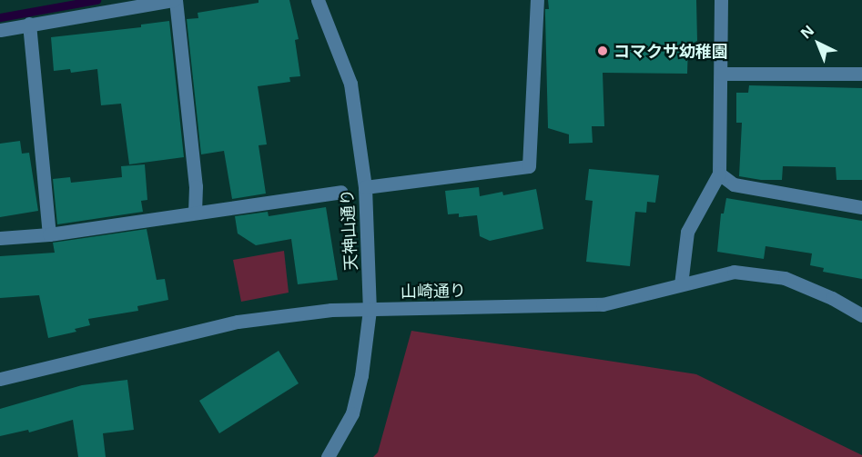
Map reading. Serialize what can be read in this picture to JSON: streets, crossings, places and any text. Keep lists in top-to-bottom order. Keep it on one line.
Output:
{"streets":{"street":["天神山通り","山崎通り"]},"crossings":[["天神山通り","山崎通り"]],"places":["コマクサ幼稚園"],"north":"top left"}
